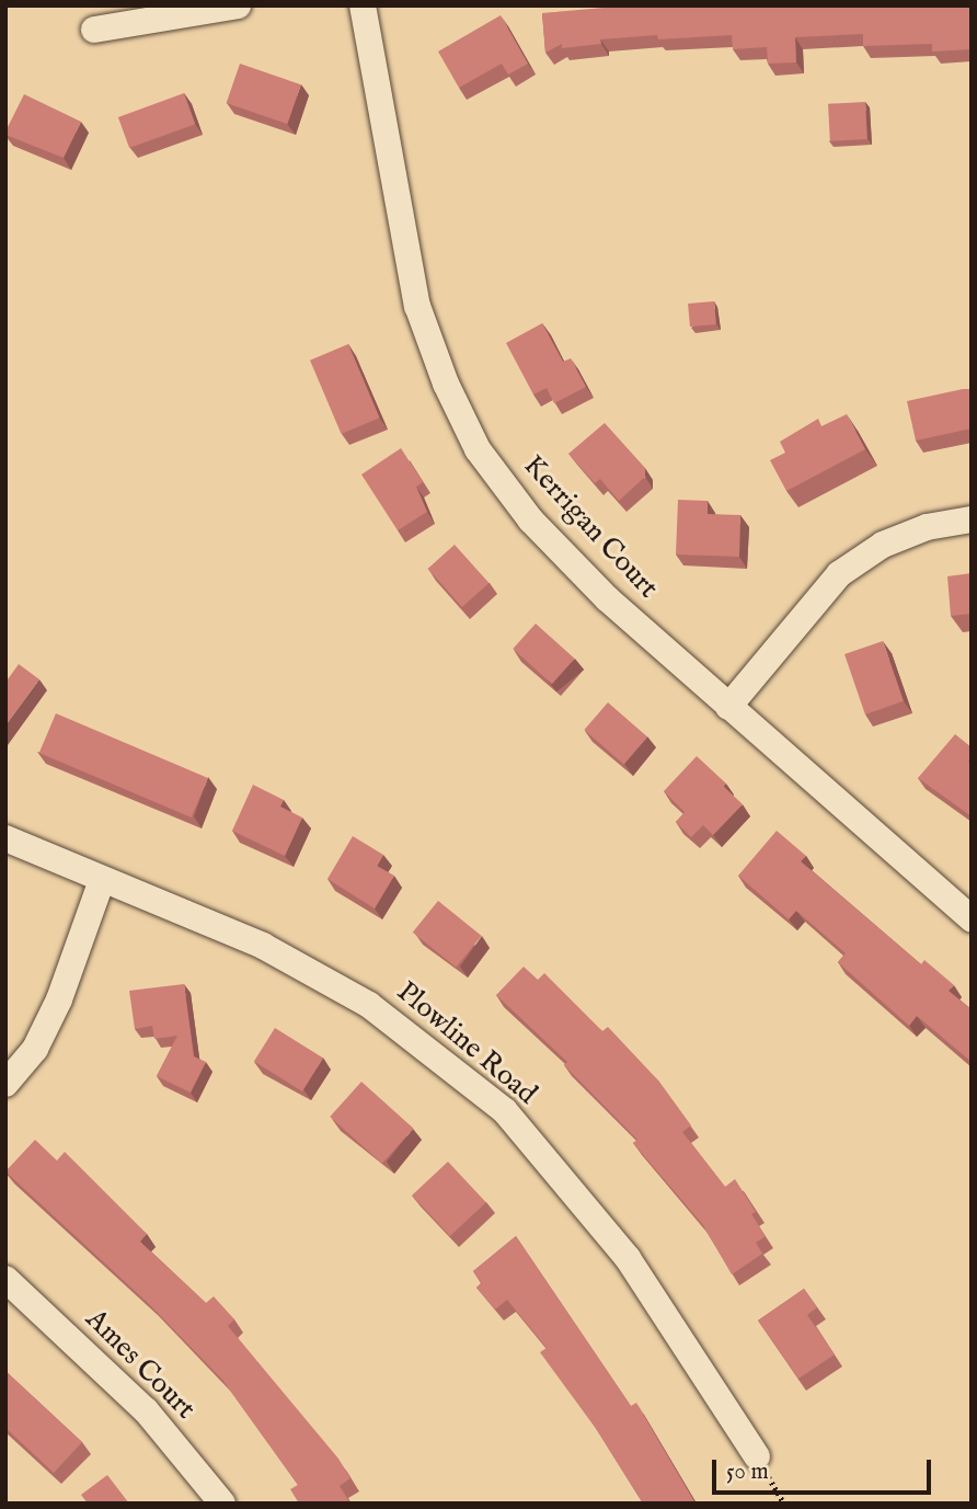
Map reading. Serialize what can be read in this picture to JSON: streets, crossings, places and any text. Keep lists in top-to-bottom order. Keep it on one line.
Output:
{"streets":{"street":["Kerrigan Court","Plowline Road","Ames Court"]},"scale_bar":"50 m"}
